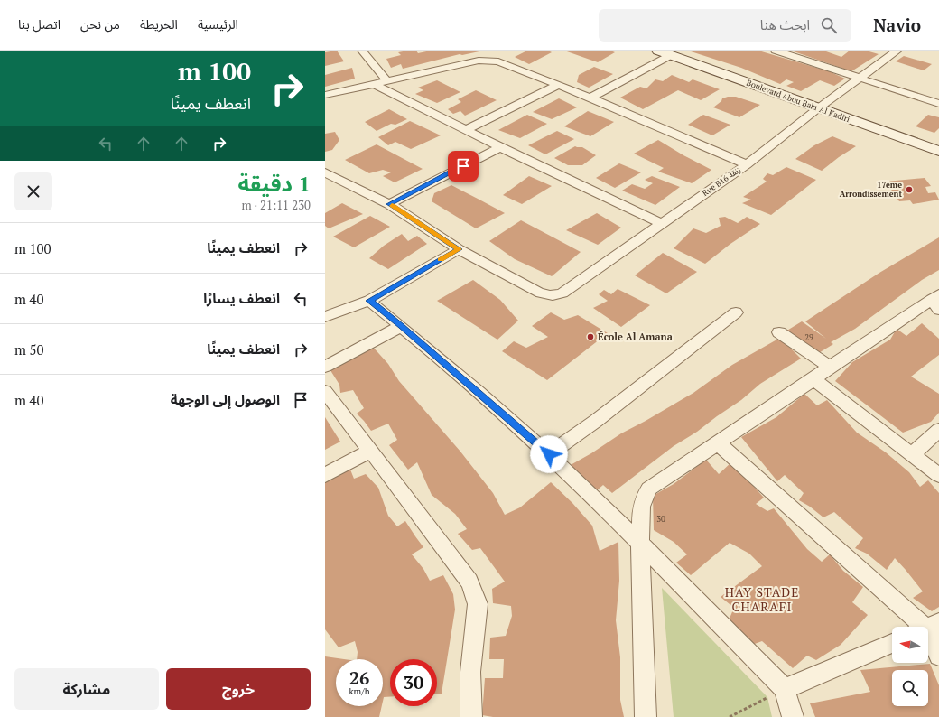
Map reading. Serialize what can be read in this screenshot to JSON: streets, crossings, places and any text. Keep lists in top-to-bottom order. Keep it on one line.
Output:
{"streets":{"main road":["Boulevard Abou Bakr Al Kadiri"],"street":["Rue B16 زنقة"]},"crossings":[["Boulevard Abou Bakr Al Kadiri","Rue B16 زنقة"]],"districts":["HAY STADE CHARAFI"],"places":["17ème Arrondissement","École Al Amana"],"house_numbers":["29","30"],"north":"left","page":{"header":"Navio","search":"ابحث هنا","nav":["الرئيسية","الخريطة","من نحن","اتصل بنا"],"turn":["100 m","انعطف يمينًا"],"heading":["1 دقيقة","230 m · 21:11"],"list":[{"name":"انعطف يمينًا","value":"100 m"},{"name":"انعطف يسارًا","value":"40 m"},{"name":"انعطف يمينًا","value":"50 m"},{"name":"الوصول إلى الوجهة","value":"40 m"}],"speed":"26 km/h","limit":"30","buttons":["خروج","مشاركة"]}}
